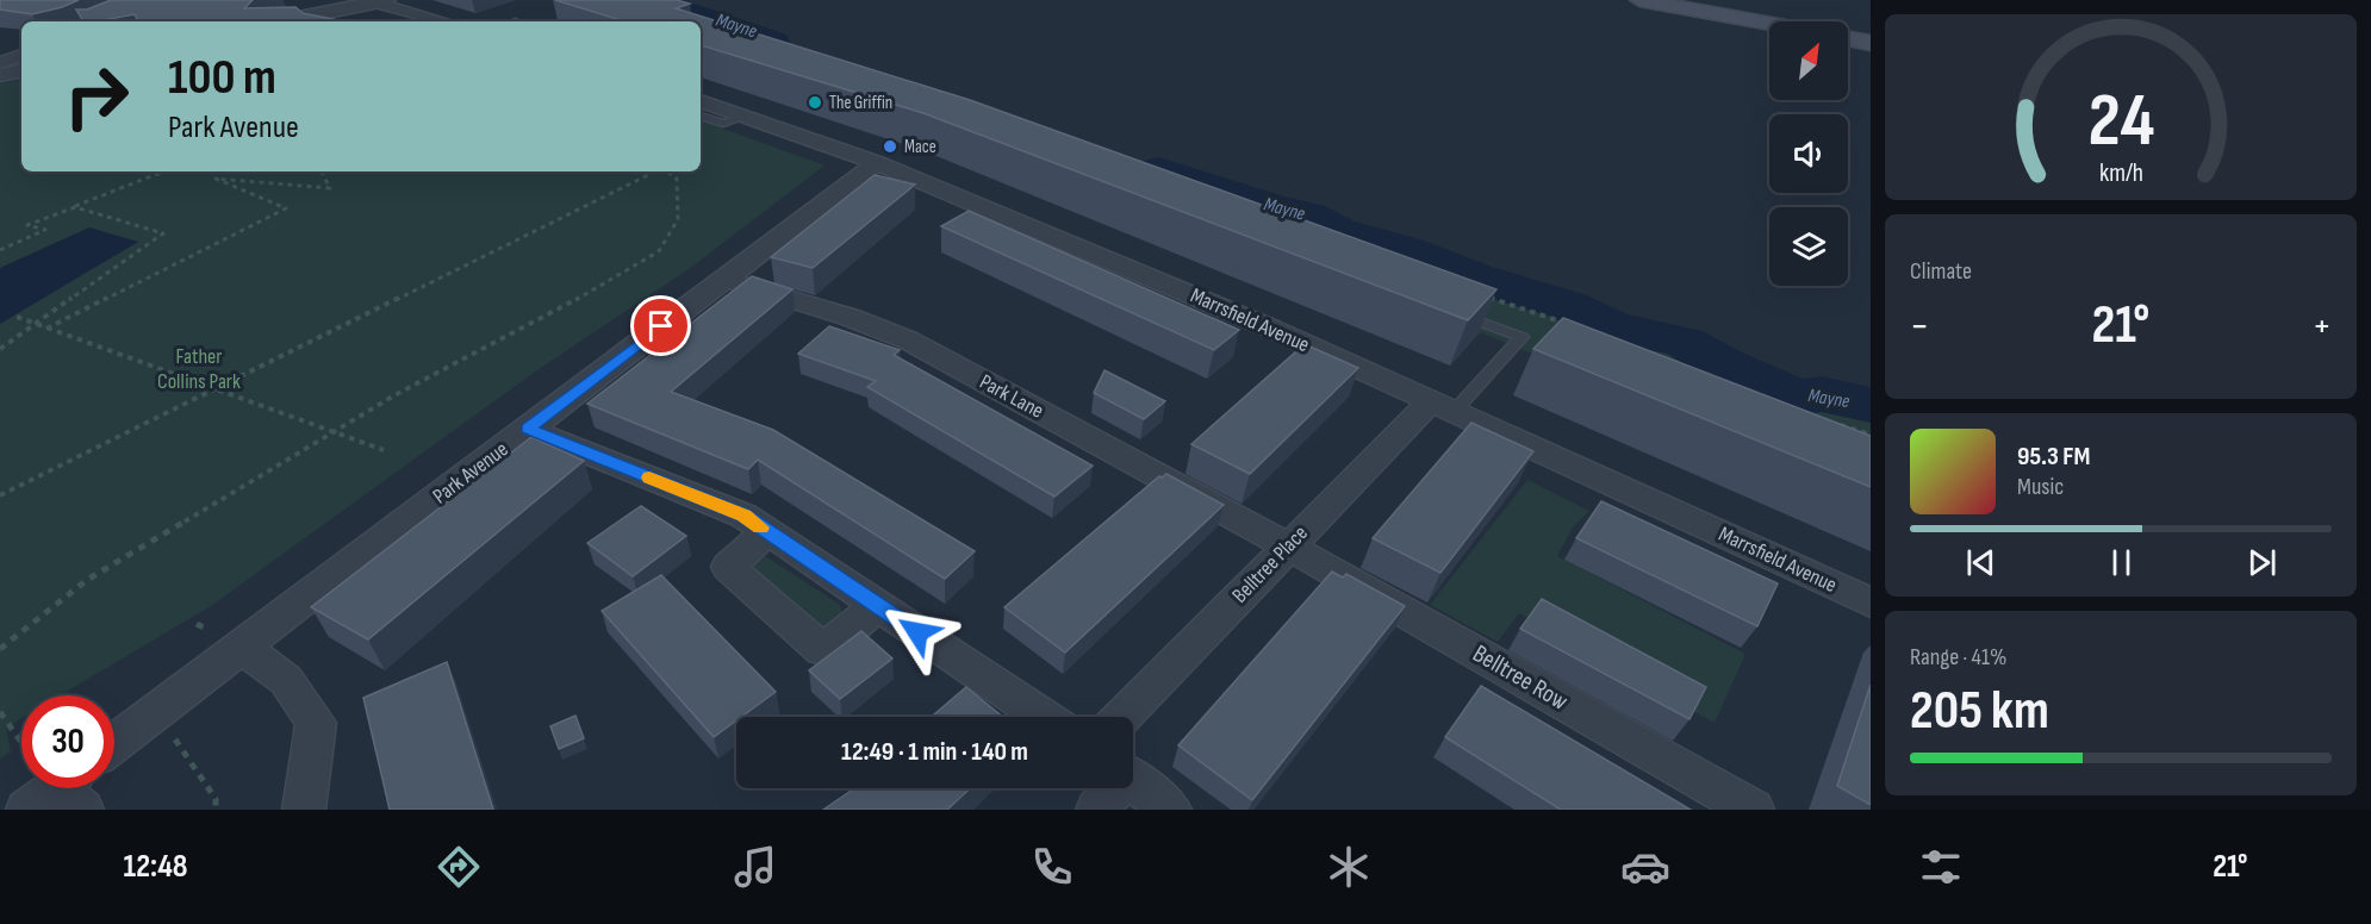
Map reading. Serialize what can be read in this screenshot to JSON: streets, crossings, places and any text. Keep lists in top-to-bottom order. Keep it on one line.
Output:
{"streets":{"street":["Marrsfield Avenue","Park Lane","Park Avenue","Belltree Place","Belltree Row"]},"crossings":[["Marrsfield Avenue","Park Avenue"],["Marrsfield Avenue","Belltree Place"],["Park Lane","Park Avenue"],["Park Lane","Belltree Place"],["Park Lane","Belltree Row"],["Belltree Place","Belltree Row"]],"water":["Mayne"],"parks":["Father Collins Park"],"places":["The Griffin","Mace"],"north":"top right","page":{"turn":["100 m","Park Avenue"],"tile":["Climate",["Range · 41%","205 km"]],"heat":["−","21°","+"],"song":["95.3 FM","Music"],"limit":"30","trip":"12:49 · 1 min · 140 m","tabs":["12:48","21°"],"gauge":["24","km/h"]}}
